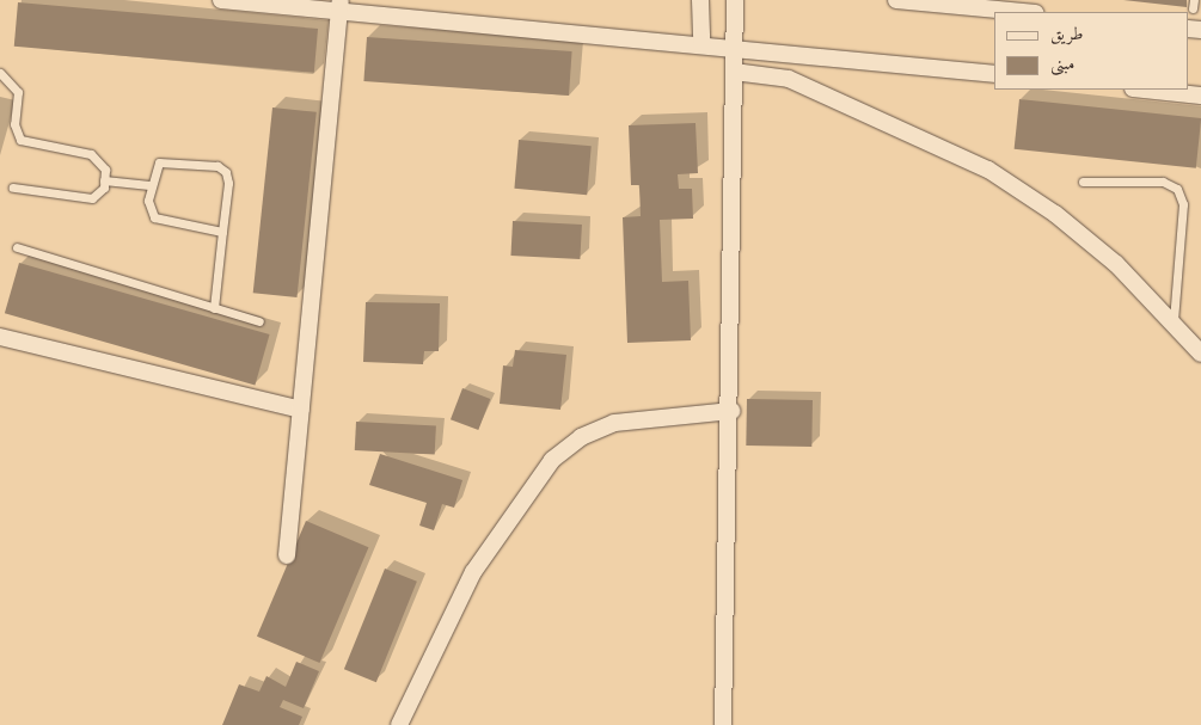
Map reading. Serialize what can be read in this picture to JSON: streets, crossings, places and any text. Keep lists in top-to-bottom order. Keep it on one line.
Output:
{"legend":["طريق","مبنى"]}
